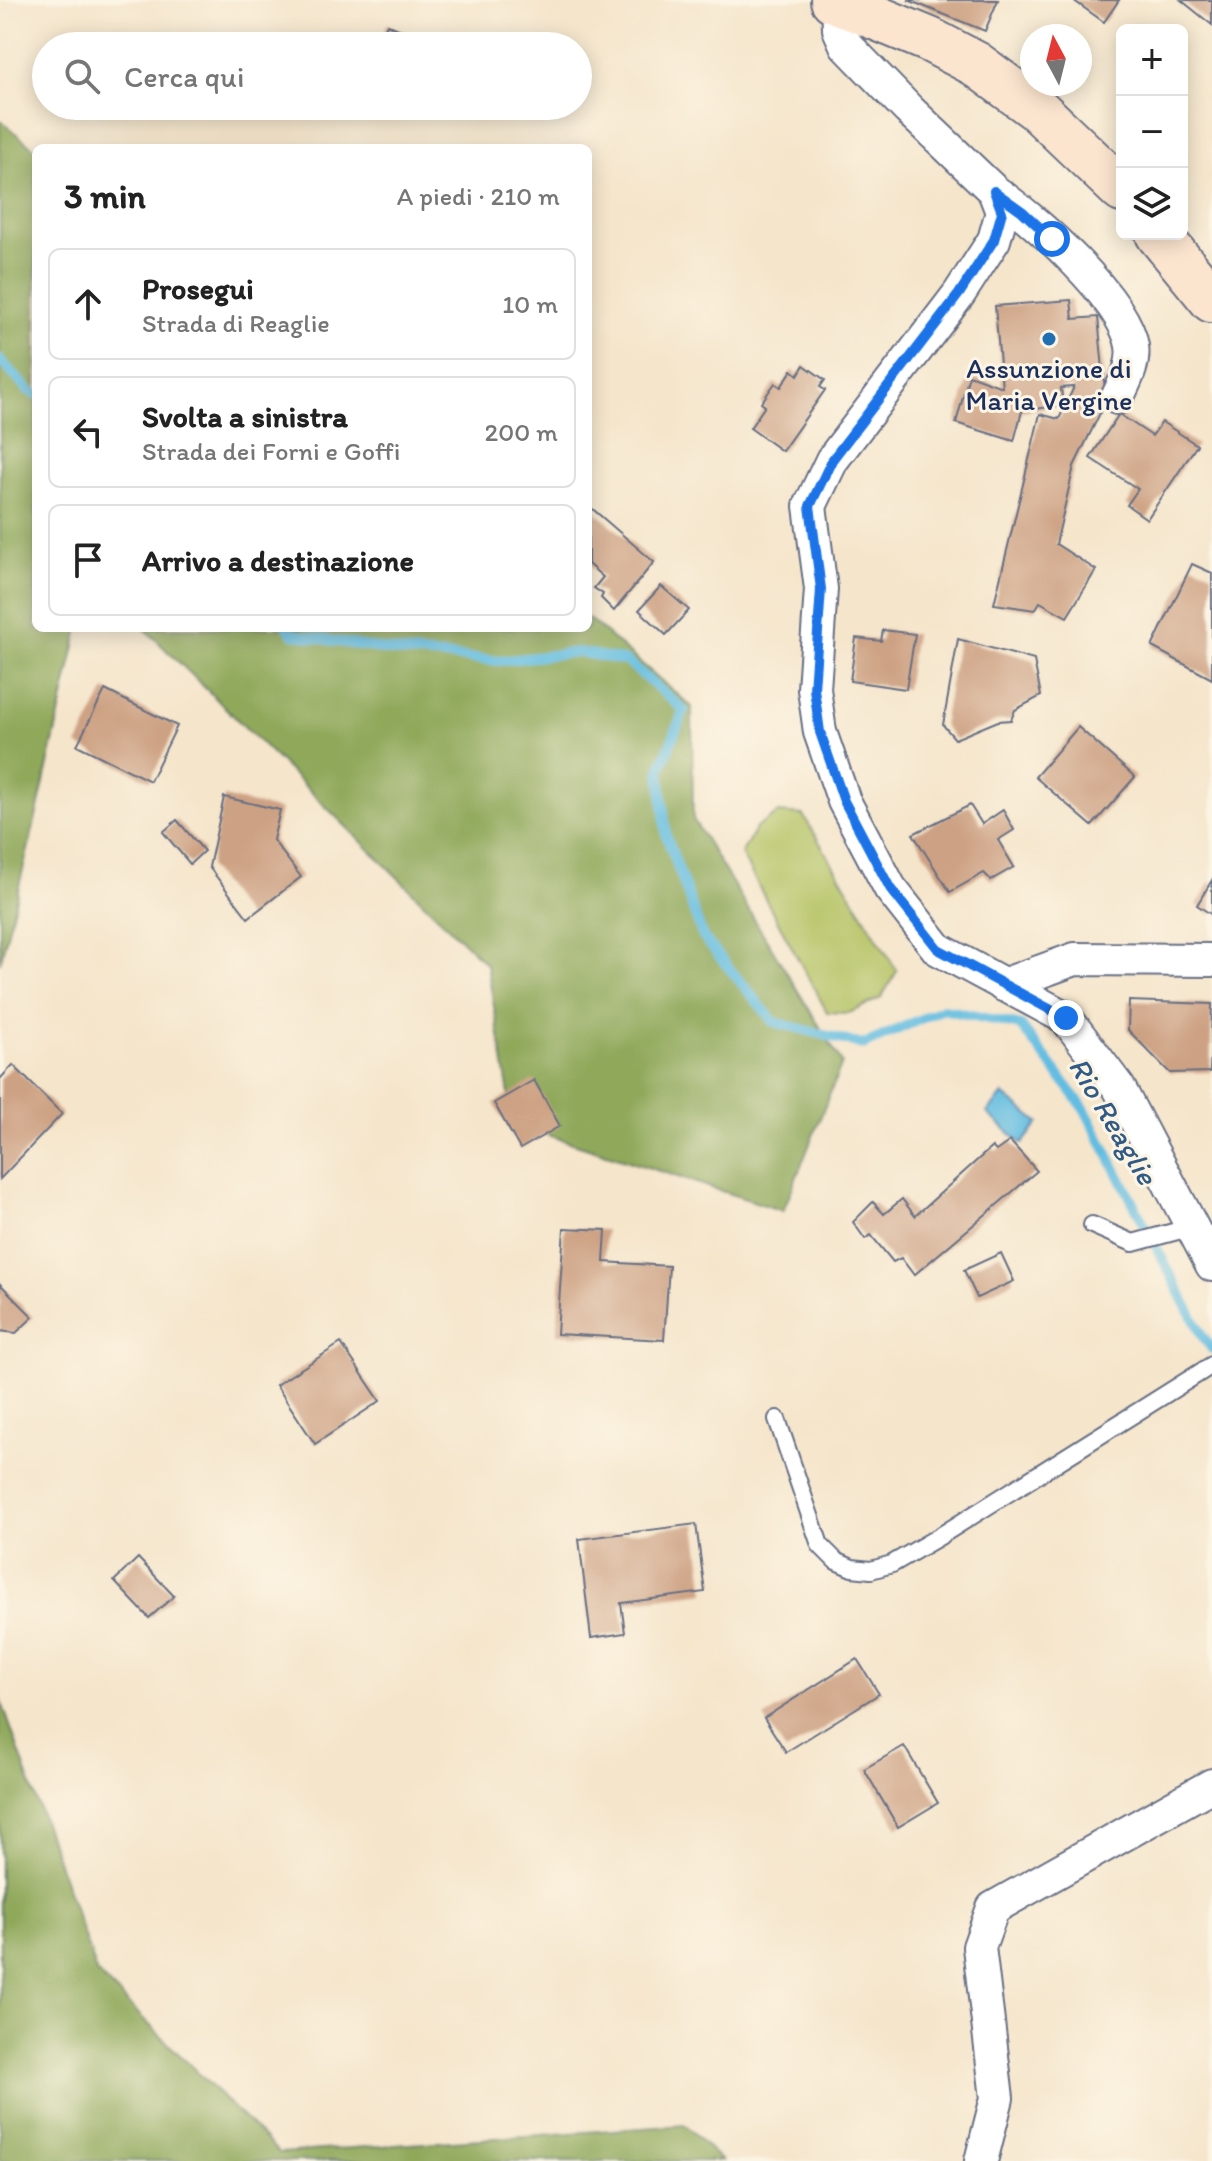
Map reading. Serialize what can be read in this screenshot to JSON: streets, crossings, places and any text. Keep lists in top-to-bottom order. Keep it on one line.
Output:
{"water":["Rio Reaglie"],"places":["Assunzione di Maria Vergine"],"north":"top","page":{"map_buttons":["+","−"],"search":"Cerca qui","heading":["3 min","A piedi · 210 m"],"list":[["Prosegui","Strada di Reaglie","10 m"],["Svolta a sinistra","Strada dei Forni e Goffi","200 m"],"Arrivo a destinazione"]}}
